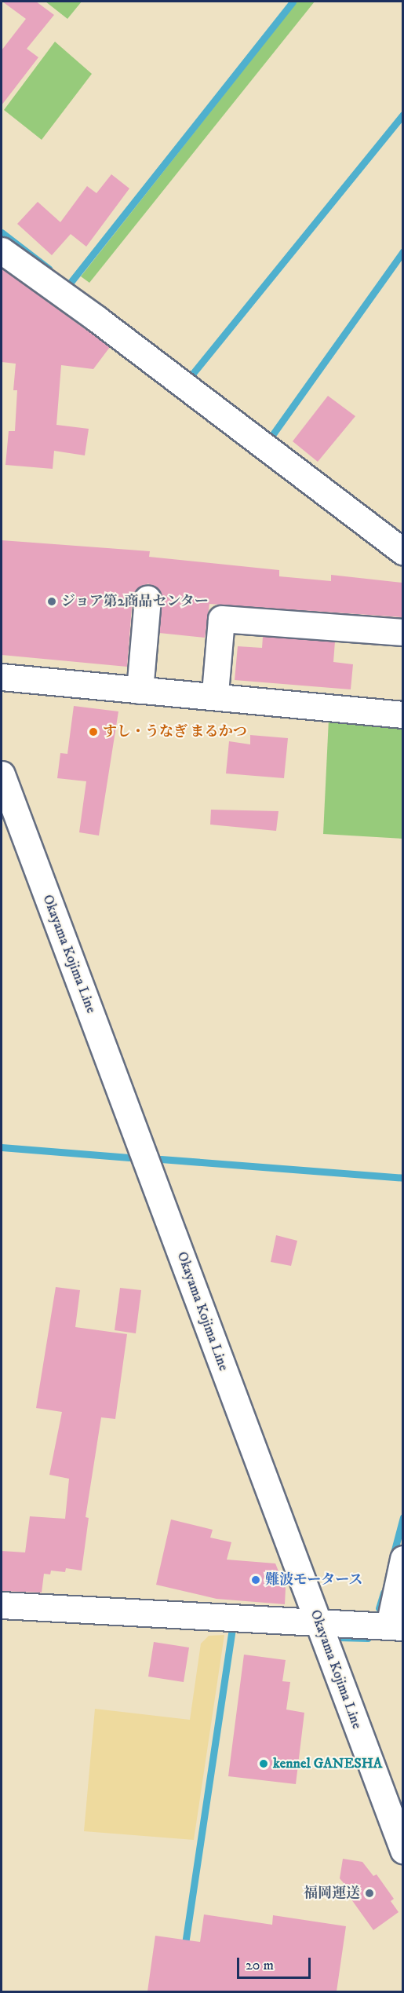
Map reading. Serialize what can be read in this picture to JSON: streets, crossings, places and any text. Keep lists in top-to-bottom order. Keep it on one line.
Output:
{"streets":{"street":["Okayama Kojima Line"]},"places":["ジョア第2商品センター","すし・うなぎ まるかつ","難波モータース","kennel GANESHA","福岡運送"],"scale_bar":"20 m"}
